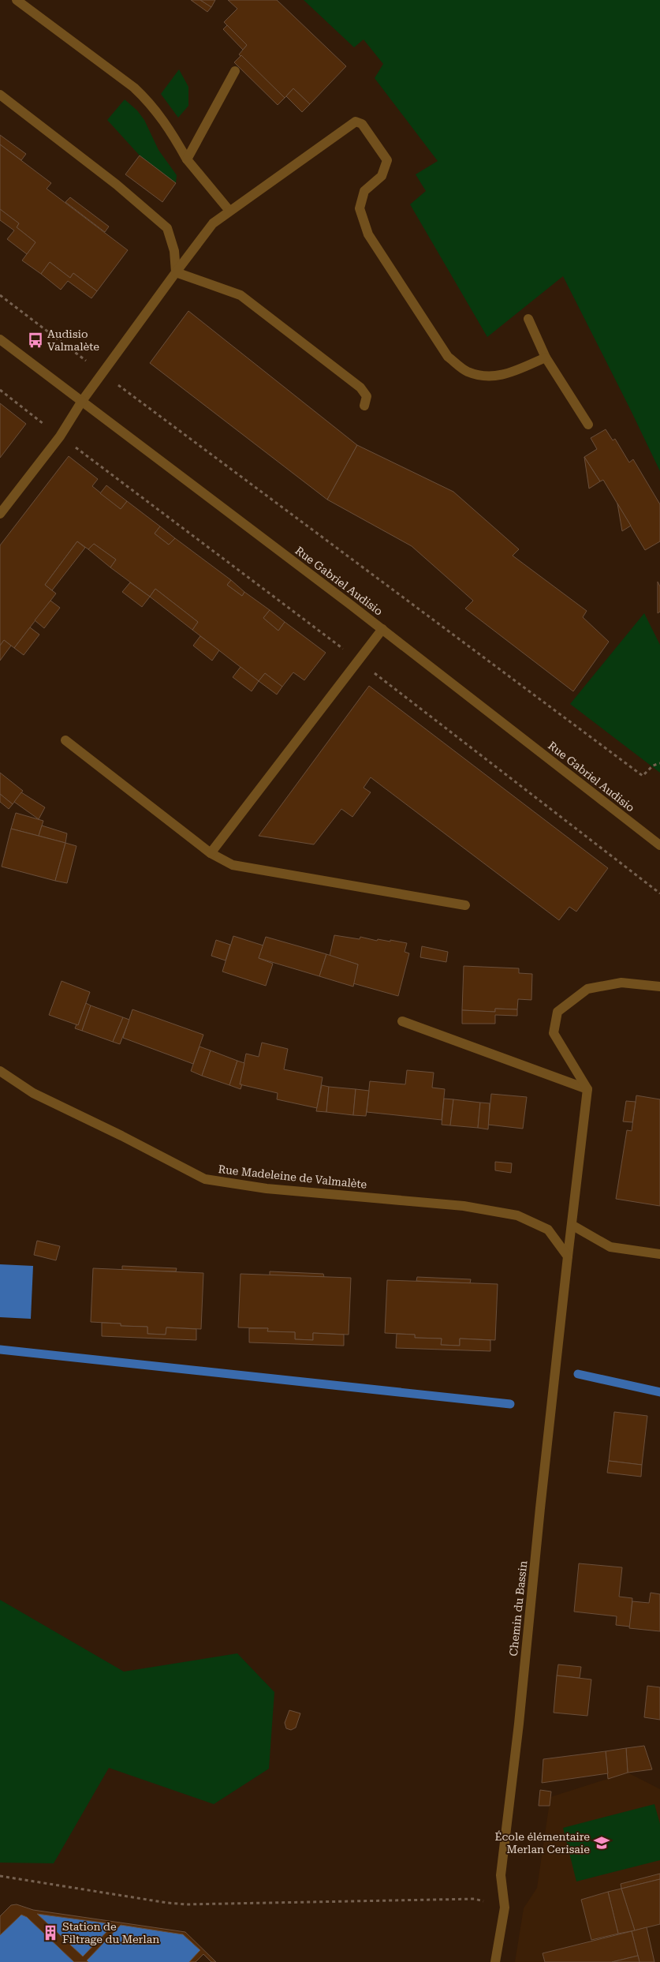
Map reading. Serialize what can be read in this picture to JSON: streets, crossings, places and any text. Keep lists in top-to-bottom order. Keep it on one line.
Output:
{"streets":{"street":["Rue Gabriel Audisio","Rue Madeleine de Valmalète","Chemin du Bassin"]},"crossings":[["Rue Madeleine de Valmalète","Chemin du Bassin"]],"places":{"bus stop":["Audisio Valmalète"],"school or university":["École élémentaire Merlan Cerisaie"],"building":["Station de Filtrage du Merlan"]}}
